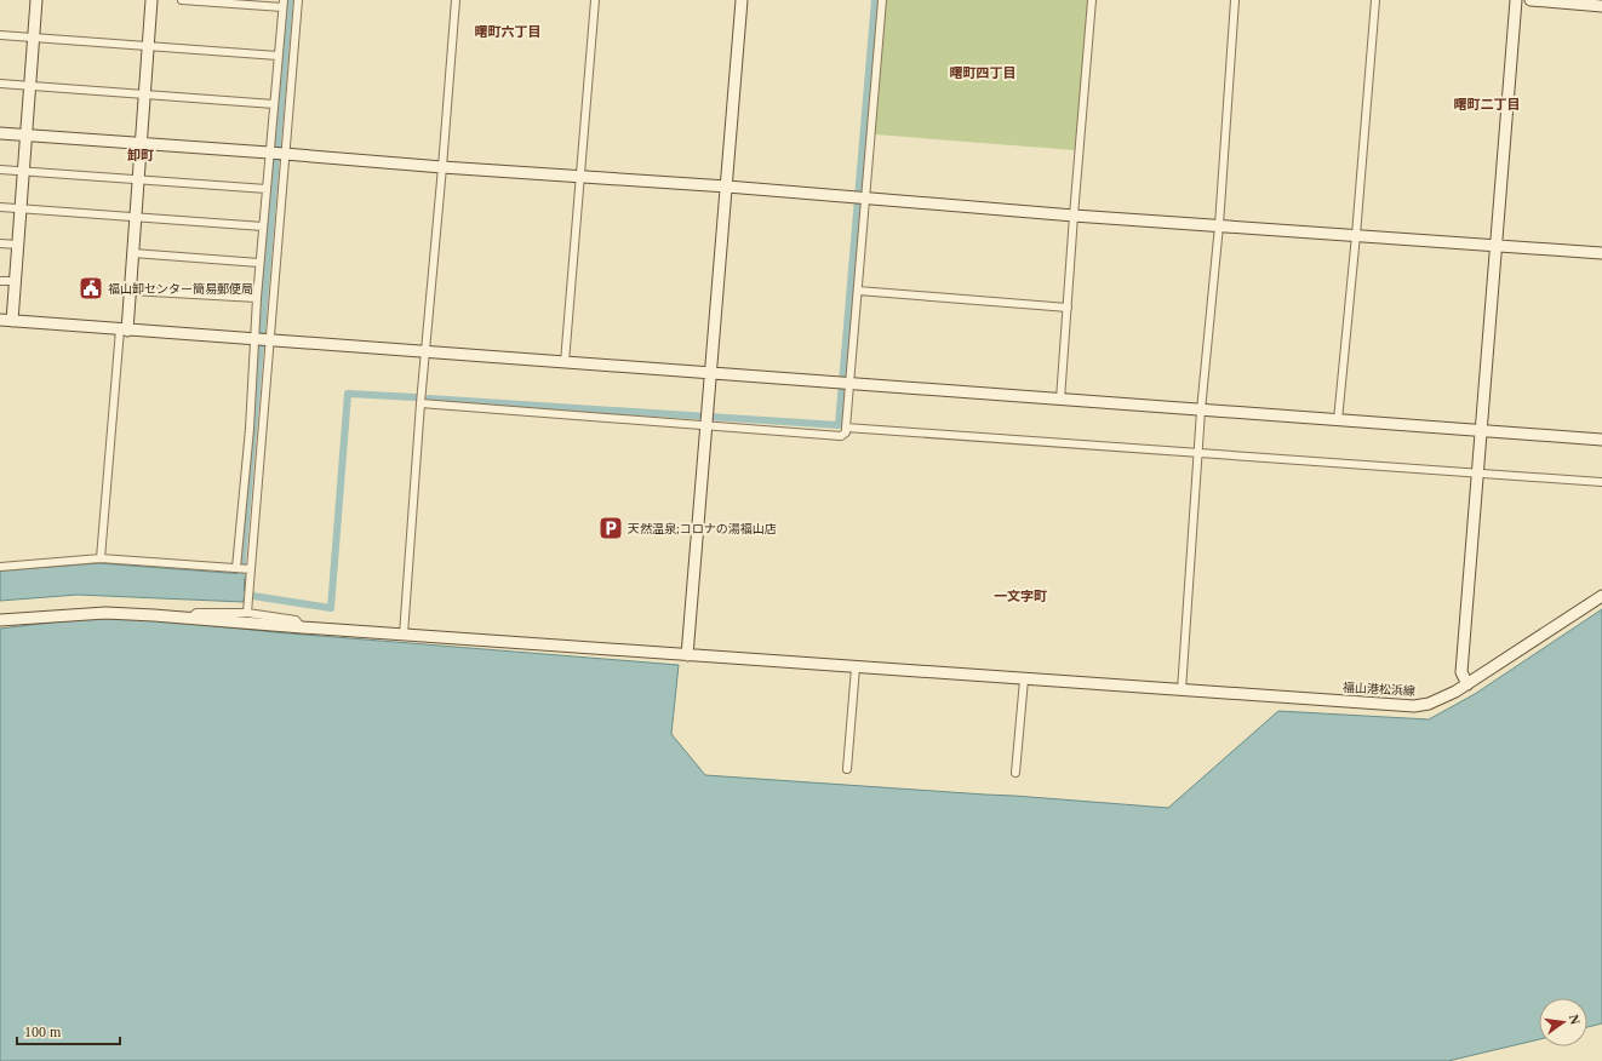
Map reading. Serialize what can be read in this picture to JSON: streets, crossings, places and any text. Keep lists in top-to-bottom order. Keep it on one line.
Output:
{"streets":{"street":["福山港松浜線"]},"districts":["曙町六丁目","曙町四丁目","曙町二丁目","卸町","一文字町"],"places":{"public building":["福山卸センター簡易郵便局"],"parking":["天然温泉;コロナの湯福山店"]},"scale_bar":"100 m","north":"right"}
